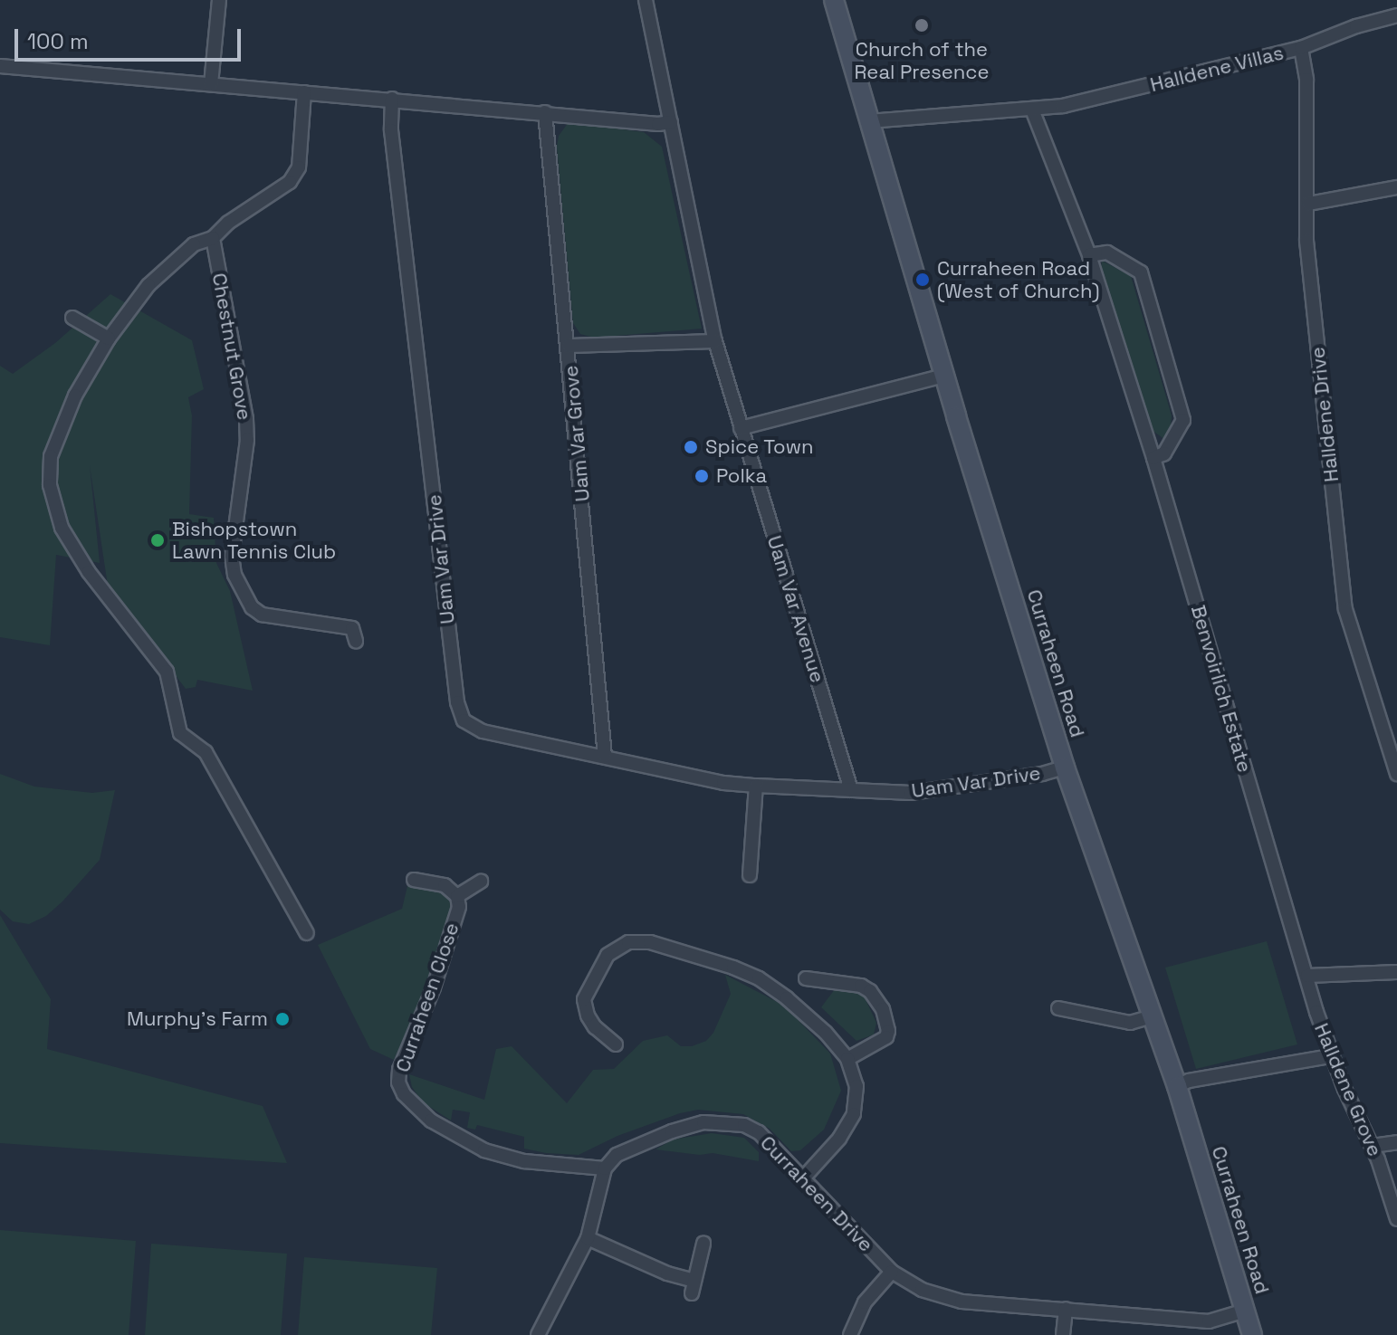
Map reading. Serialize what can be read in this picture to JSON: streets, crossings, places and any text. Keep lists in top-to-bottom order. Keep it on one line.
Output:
{"streets":{"street":["Halldene Villas","Chestnut Grove","Halldene Drive","Uam Var Grove","Uam Var Drive","Uam Var Avenue","Curraheen Road","Benvoirlich Estate","Curraheen Close","Halldene Grove","Curraheen Drive"]},"crossings":[["Halldene Villas","Halldene Drive"],["Halldene Villas","Curraheen Road"],["Halldene Villas","Benvoirlich Estate"],["Uam Var Grove","Uam Var Drive"],["Uam Var Drive","Uam Var Avenue"],["Uam Var Drive","Curraheen Road"],["Curraheen Road","Curraheen Drive"],["Benvoirlich Estate","Halldene Grove"],["Curraheen Close","Curraheen Drive"]],"places":["Church of the Real Presence","Curraheen Road (West of Church)","Spice Town","Polka","Bishopstown Lawn Tennis Club","Murphy's Farm"],"scale_bar":"100 m"}
